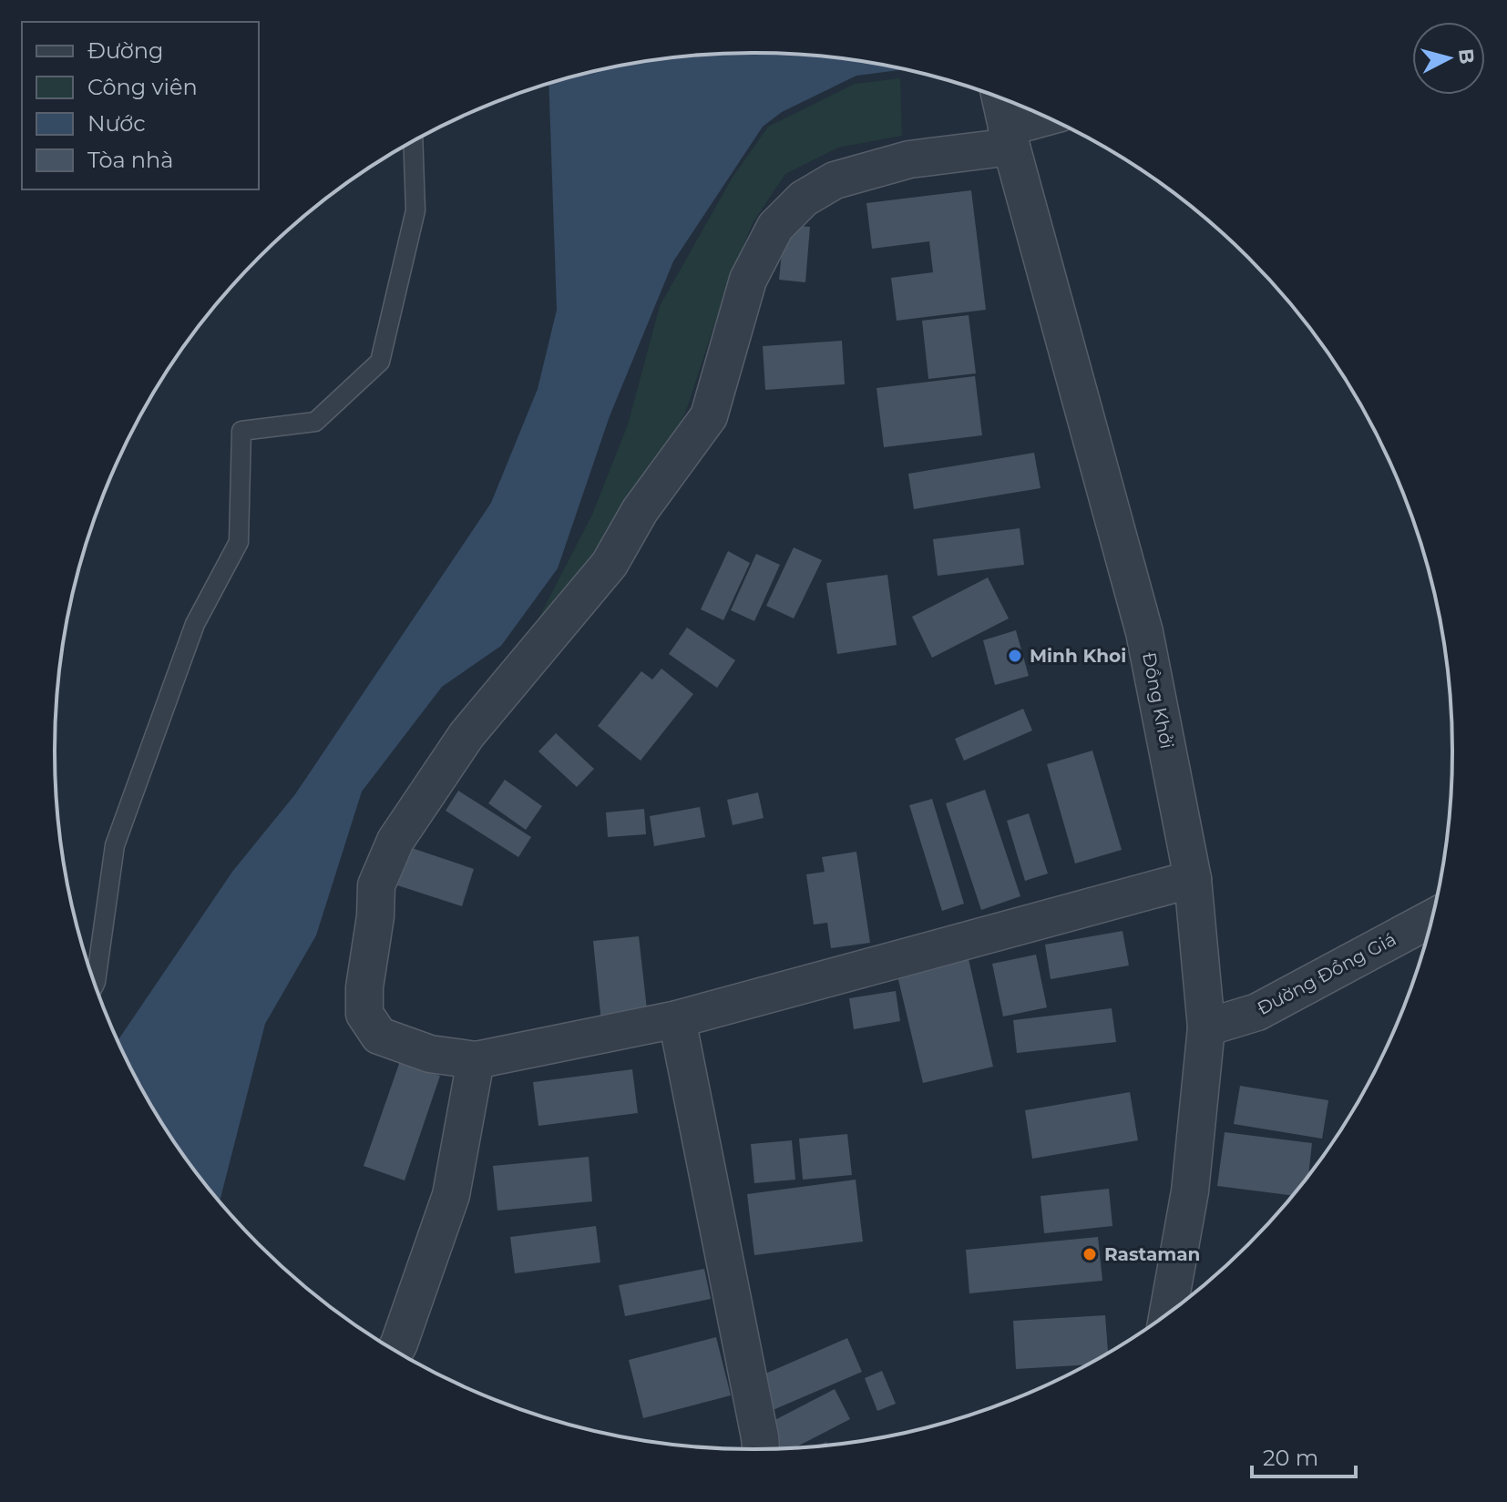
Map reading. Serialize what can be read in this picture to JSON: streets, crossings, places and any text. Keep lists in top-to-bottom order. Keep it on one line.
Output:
{"streets":{"street":["Đồng Khởi","Đường Đồng Giá"]},"crossings":[["Đồng Khởi","Đường Đồng Giá"]],"places":["Minh Khoi","Rastaman"],"legend":["Đường","Công viên","Nước","Tòa nhà"],"scale_bar":"20 m","north":"right"}
